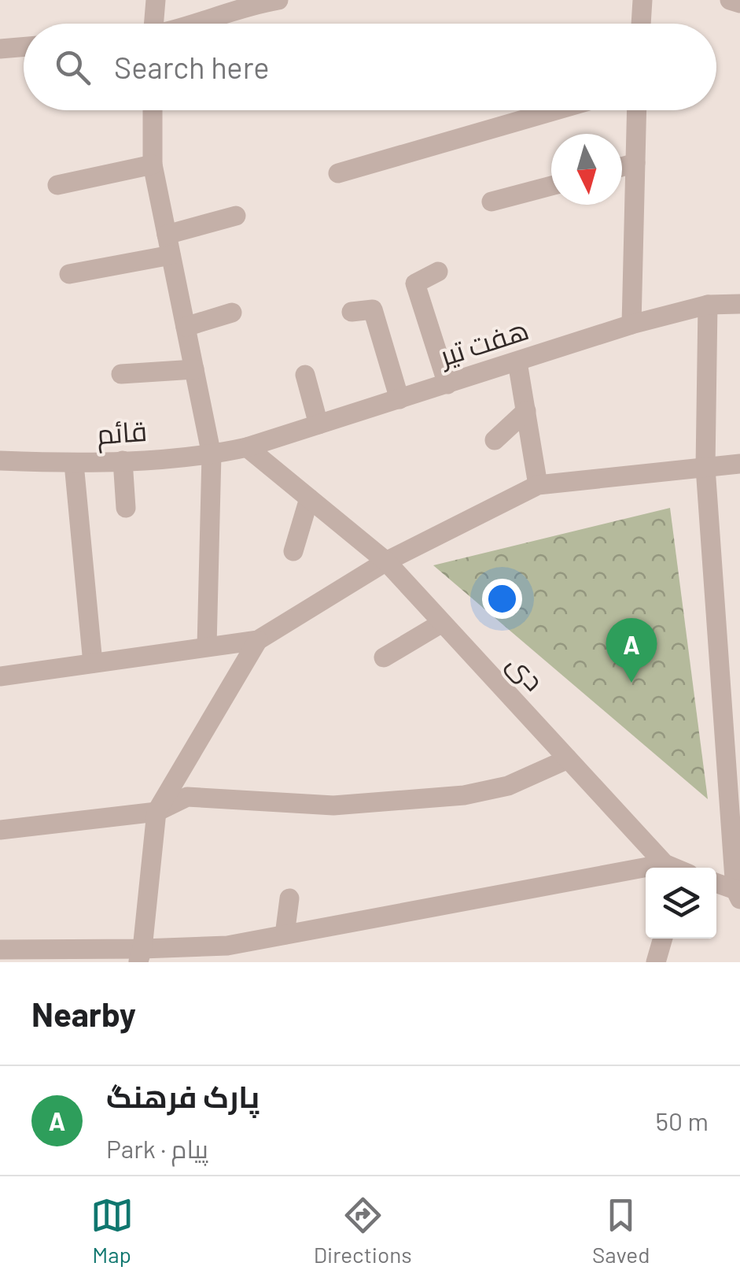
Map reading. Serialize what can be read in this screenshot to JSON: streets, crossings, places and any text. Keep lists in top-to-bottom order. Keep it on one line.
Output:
{"streets":{"street":["هفت تیر","قائم","دی"]},"crossings":[["هفت تیر","قائم"],["هفت تیر","دی"],["قائم","دی"]],"north":"bottom","page":{"search":"Search here","pins":"A","heading":"Nearby","list":[{"mark":"A","name":"پارک فرهنگ","note":"Park · پیام","value":"50 m"}],"nav":["Map","Directions","Saved"]}}
